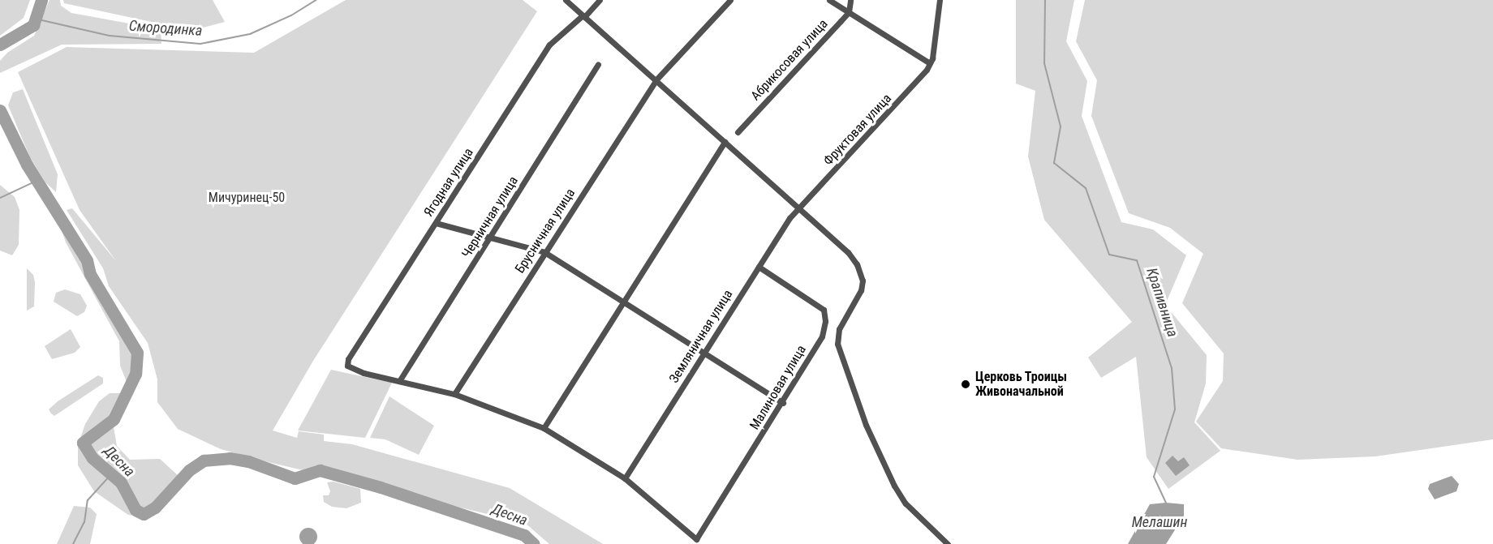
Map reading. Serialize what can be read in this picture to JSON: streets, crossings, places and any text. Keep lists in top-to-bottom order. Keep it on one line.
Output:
{"streets":{"street":["Абрикосовая улица","Фруктовая улица","Ягодная улица","Черничная улица","Брусничная улица","Земляничная улица","Малиновая улица"]},"crossings":[["Фруктовая улица","Земляничная улица"],["Ягодная улица","Черничная улица"],["Земляничная улица","Малиновая улица"]],"water":["Смородинка","Крапивница","Десна","Мелашин"],"parks":["Мичуринец-50"],"places":["Церковь Троицы Живоначальной"]}
